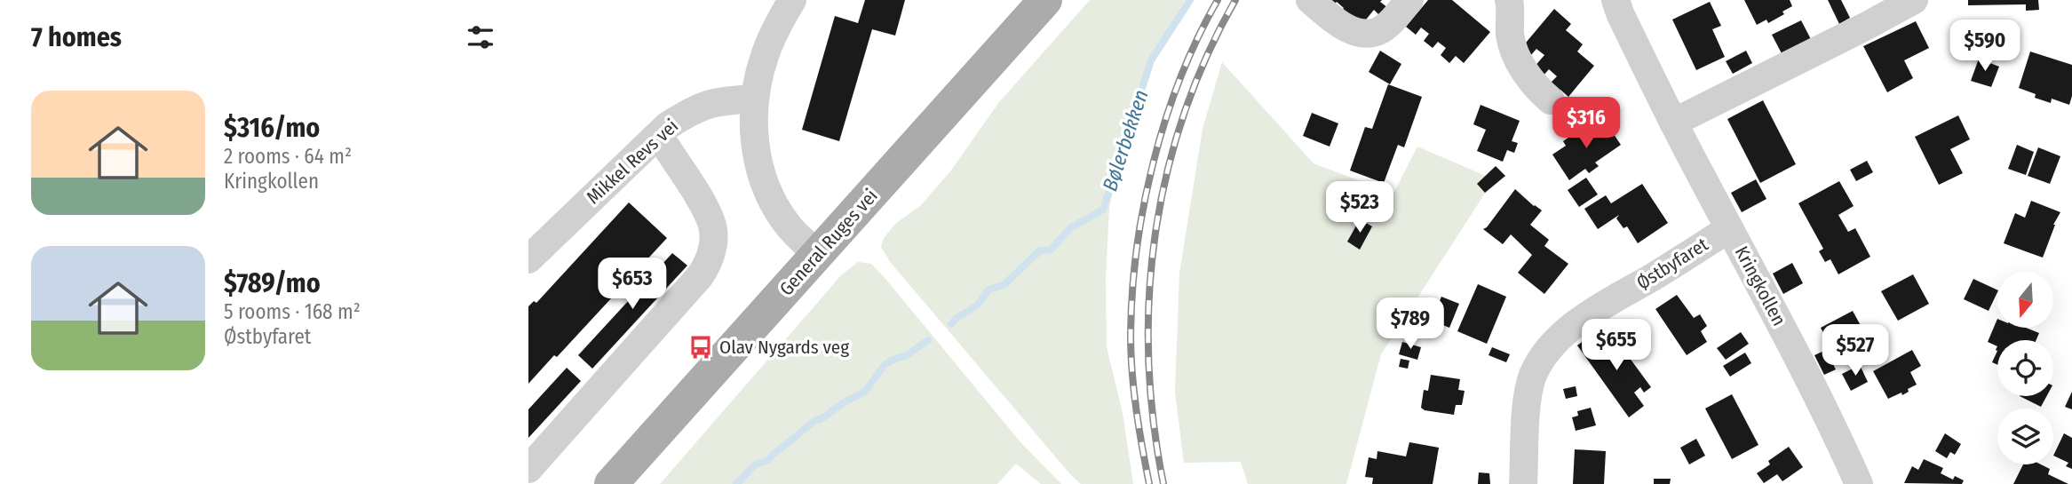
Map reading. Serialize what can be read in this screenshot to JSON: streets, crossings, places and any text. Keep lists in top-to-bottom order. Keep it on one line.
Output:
{"streets":{"main road":["General Ruges vei"],"street":["Mikkel Revs vei","Østbyfaret","Kringkollen"]},"crossings":[["Østbyfaret","Kringkollen"]],"water":["Bølerbekken"],"places":{"bus stop":["Olav Nygards veg"]},"north":"bottom","page":{"heading":"7 homes","price":["$590","$316","$523","$653","$789","$655","$527"],"list":[{"name":"$316/mo","note":"2 rooms · 64 m² · Kringkollen"},{"name":"$789/mo","note":"5 rooms · 168 m² · Østbyfaret"}]}}
